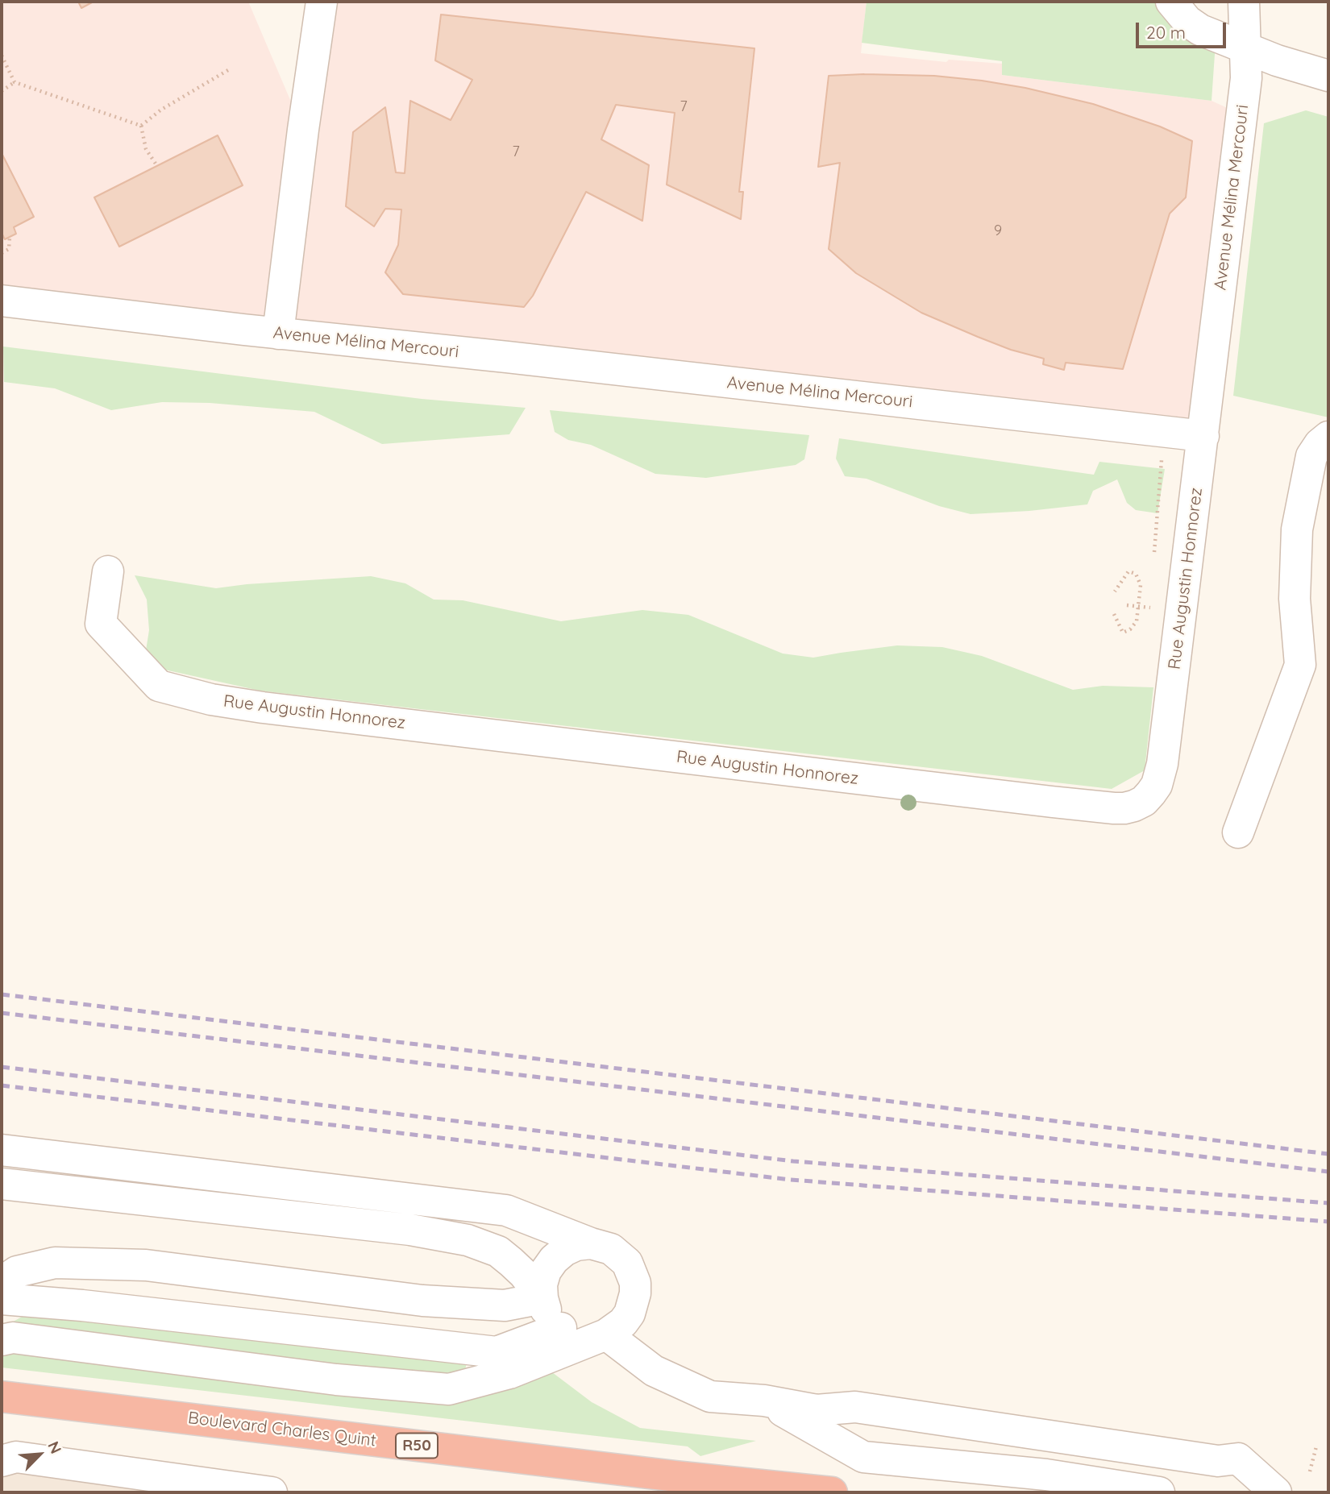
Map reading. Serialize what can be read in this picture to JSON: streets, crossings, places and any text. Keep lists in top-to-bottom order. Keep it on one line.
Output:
{"streets":{"highway":["Boulevard Charles Quint","R50"],"street":["Avenue Mélina Mercouri","Rue Augustin Honnorez"]},"crossings":[["Avenue Mélina Mercouri","Rue Augustin Honnorez"]],"house_numbers":["7","7","9"],"scale_bar":"20 m","north":"top right"}
